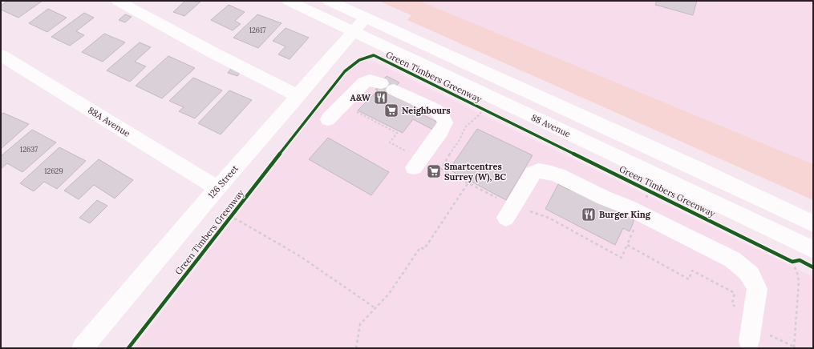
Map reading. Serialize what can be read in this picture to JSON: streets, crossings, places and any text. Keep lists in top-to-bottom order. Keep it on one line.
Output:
{"streets":{"main road":["88A Avenue","88 Avenue","126 Street"],"cycle path":["Green Timbers Greenway"]},"crossings":[["88A Avenue","126 Street"],["88 Avenue","126 Street"]],"places":{"restaurant":["A&W","Burger King"],"supermarket":["Neighbours","Smartcentres Surrey (W), BC"]},"house_numbers":["12617","12637","12629"]}
